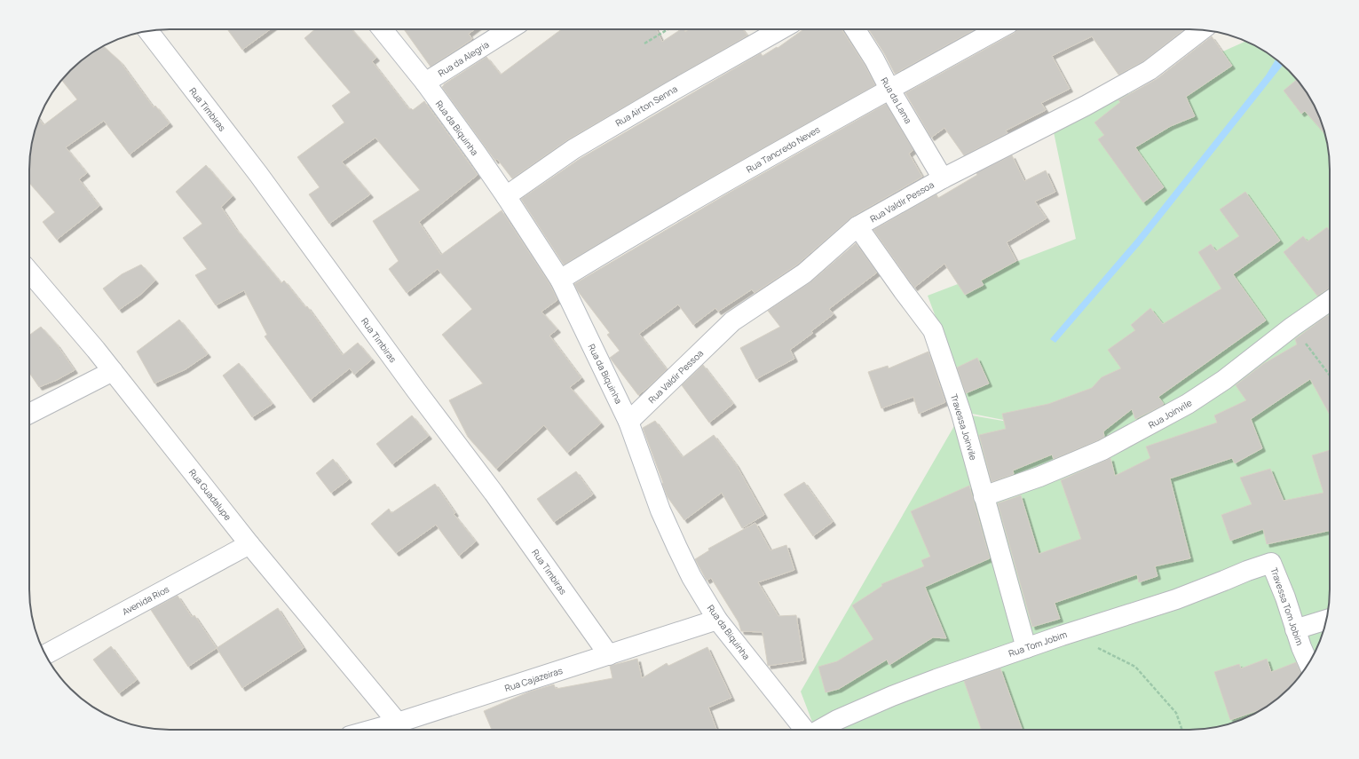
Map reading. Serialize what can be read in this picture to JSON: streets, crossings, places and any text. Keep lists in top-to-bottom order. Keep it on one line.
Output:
{"streets":{"street":["Rua da Alegria","Rua da Lama","Rua Airton Senna","Rua Timbiras","Rua da Biquinha","Rua Tancredo Neves","Rua Valdir Pessoa","Rua Joinvile","Travessa Joinvile","Rua Guadalupe","Avenida Rios","Travessa Tom Jobim","Rua Tom Jobim","Rua Cajazeiras"]},"crossings":[["Rua da Alegria","Rua da Biquinha"],["Rua da Lama","Rua Tancredo Neves"],["Rua da Lama","Rua Valdir Pessoa"],["Rua Airton Senna","Rua da Biquinha"],["Rua Timbiras","Rua Cajazeiras"],["Rua da Biquinha","Rua Tancredo Neves"],["Rua da Biquinha","Rua Valdir Pessoa"],["Rua da Biquinha","Rua Cajazeiras"],["Rua Valdir Pessoa","Travessa Joinvile"],["Rua Joinvile","Travessa Joinvile"],["Travessa Joinvile","Rua Tom Jobim"],["Rua Guadalupe","Avenida Rios"],["Rua Guadalupe","Rua Cajazeiras"],["Travessa Tom Jobim","Rua Tom Jobim"]]}
